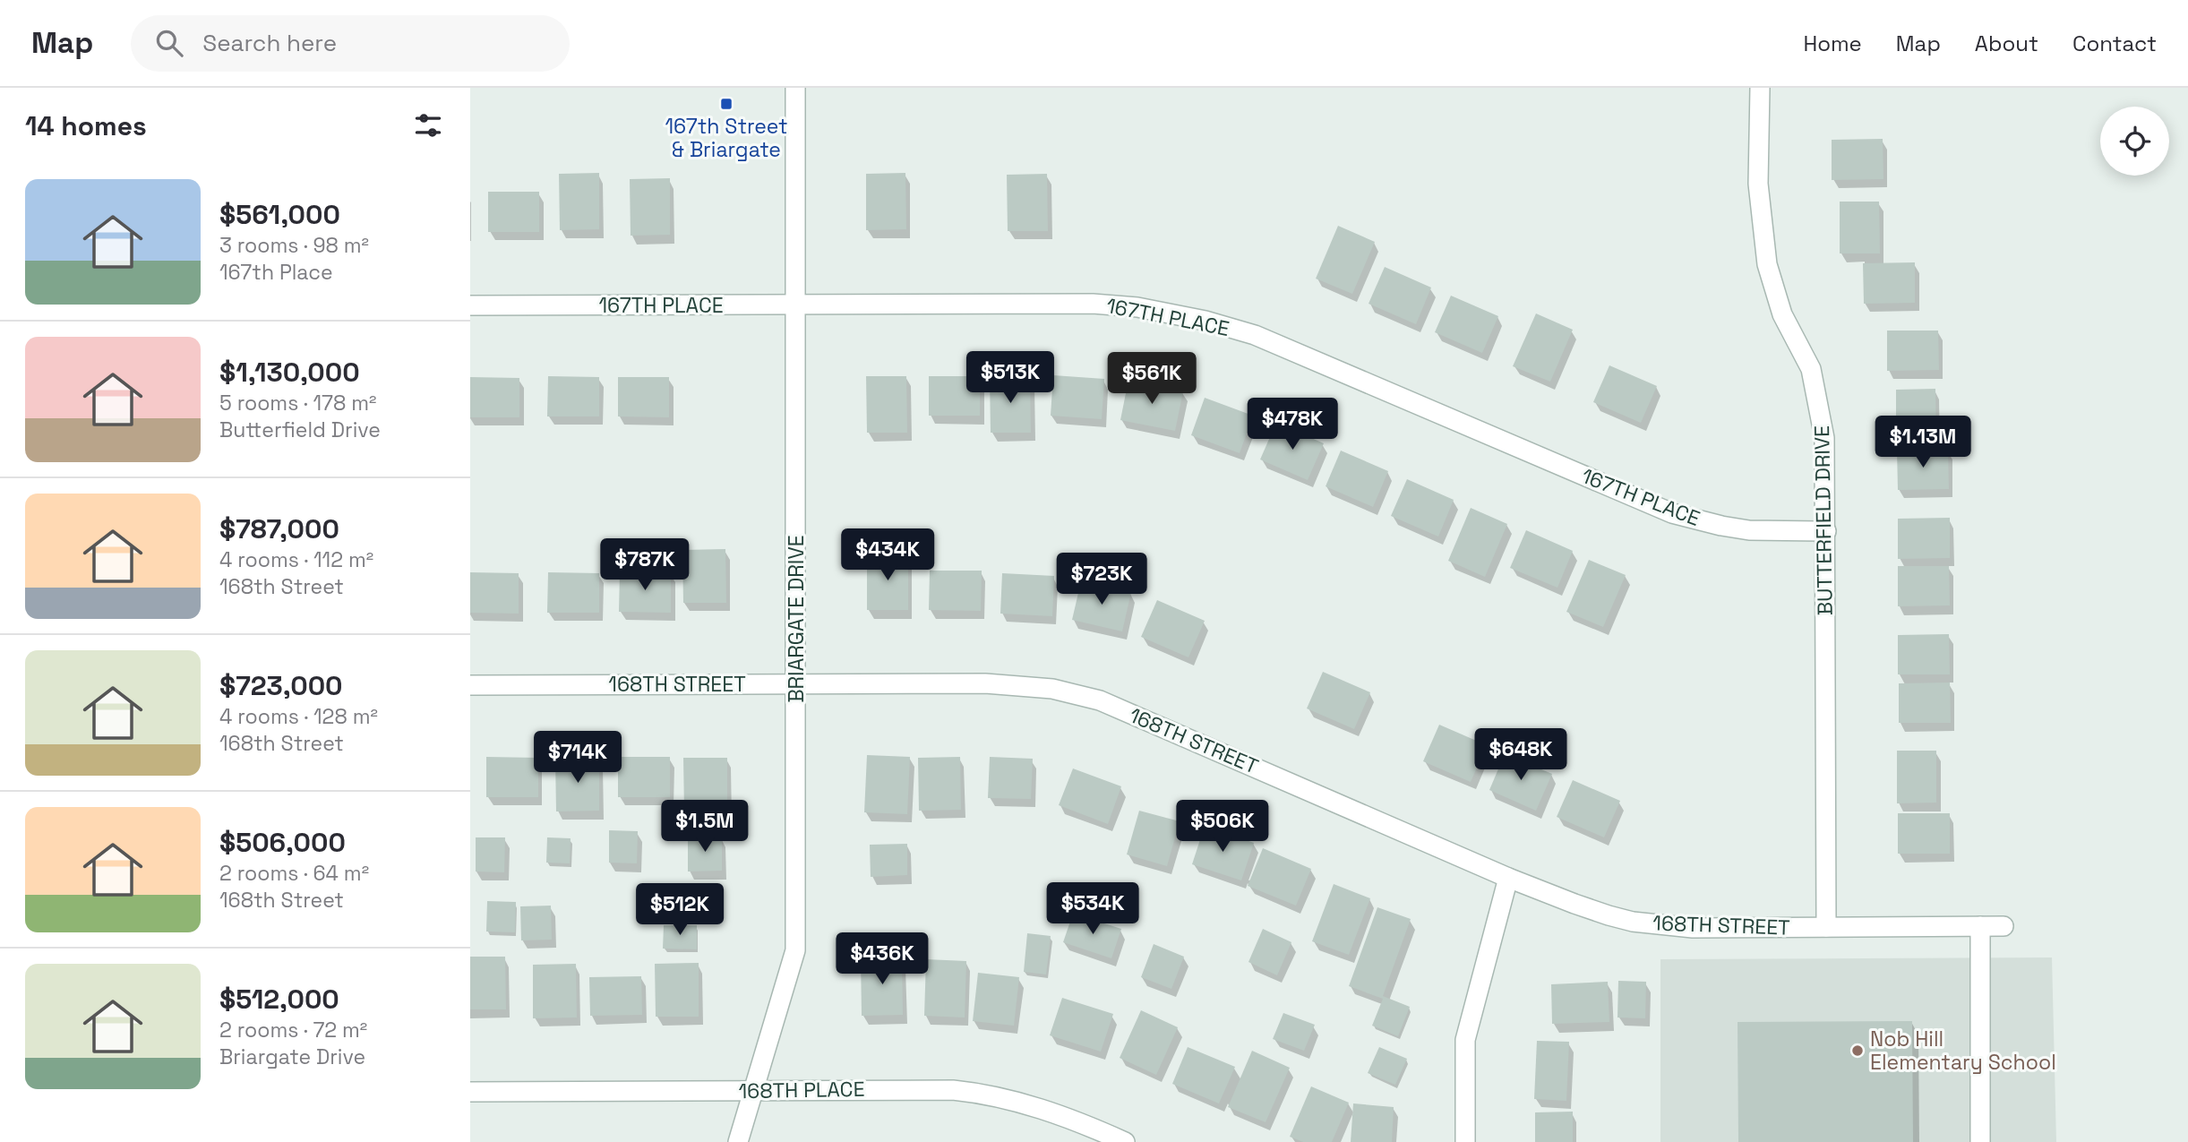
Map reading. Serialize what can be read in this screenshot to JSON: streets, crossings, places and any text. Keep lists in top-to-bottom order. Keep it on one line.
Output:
{"streets":{"street":["167TH PLACE","BUTTERFIELD DRIVE","BRIARGATE DRIVE","168TH STREET","168TH PLACE"]},"crossings":[["167TH PLACE","BUTTERFIELD DRIVE"],["167TH PLACE","BRIARGATE DRIVE"],["BUTTERFIELD DRIVE","168TH STREET"],["BRIARGATE DRIVE","168TH STREET"],["BRIARGATE DRIVE","168TH PLACE"]],"places":{"transit":["167th Street & Briargate"],"other":["Nob Hill Elementary School"]},"page":{"header":"Map","search":"Search here","nav":["Home","Map","About","Contact"],"heading":"14 homes","list":[{"name":"$561,000","note":"3 rooms · 98 m² · 167th Place"},{"name":"$1,130,000","note":"5 rooms · 178 m² · Butterfield Drive"},{"name":"$787,000","note":"4 rooms · 112 m² · 168th Street"},{"name":"$723,000","note":"4 rooms · 128 m² · 168th Street"},{"name":"$506,000","note":"2 rooms · 64 m² · 168th Street"},{"name":"$512,000","note":"2 rooms · 72 m² · Briargate Drive"}],"price":["$513K","$561K","$478K","$1.13M","$434K","$787K","$723K","$648K","$714K","$1.5M","$506K","$534K","$512K","$436K"]}}
